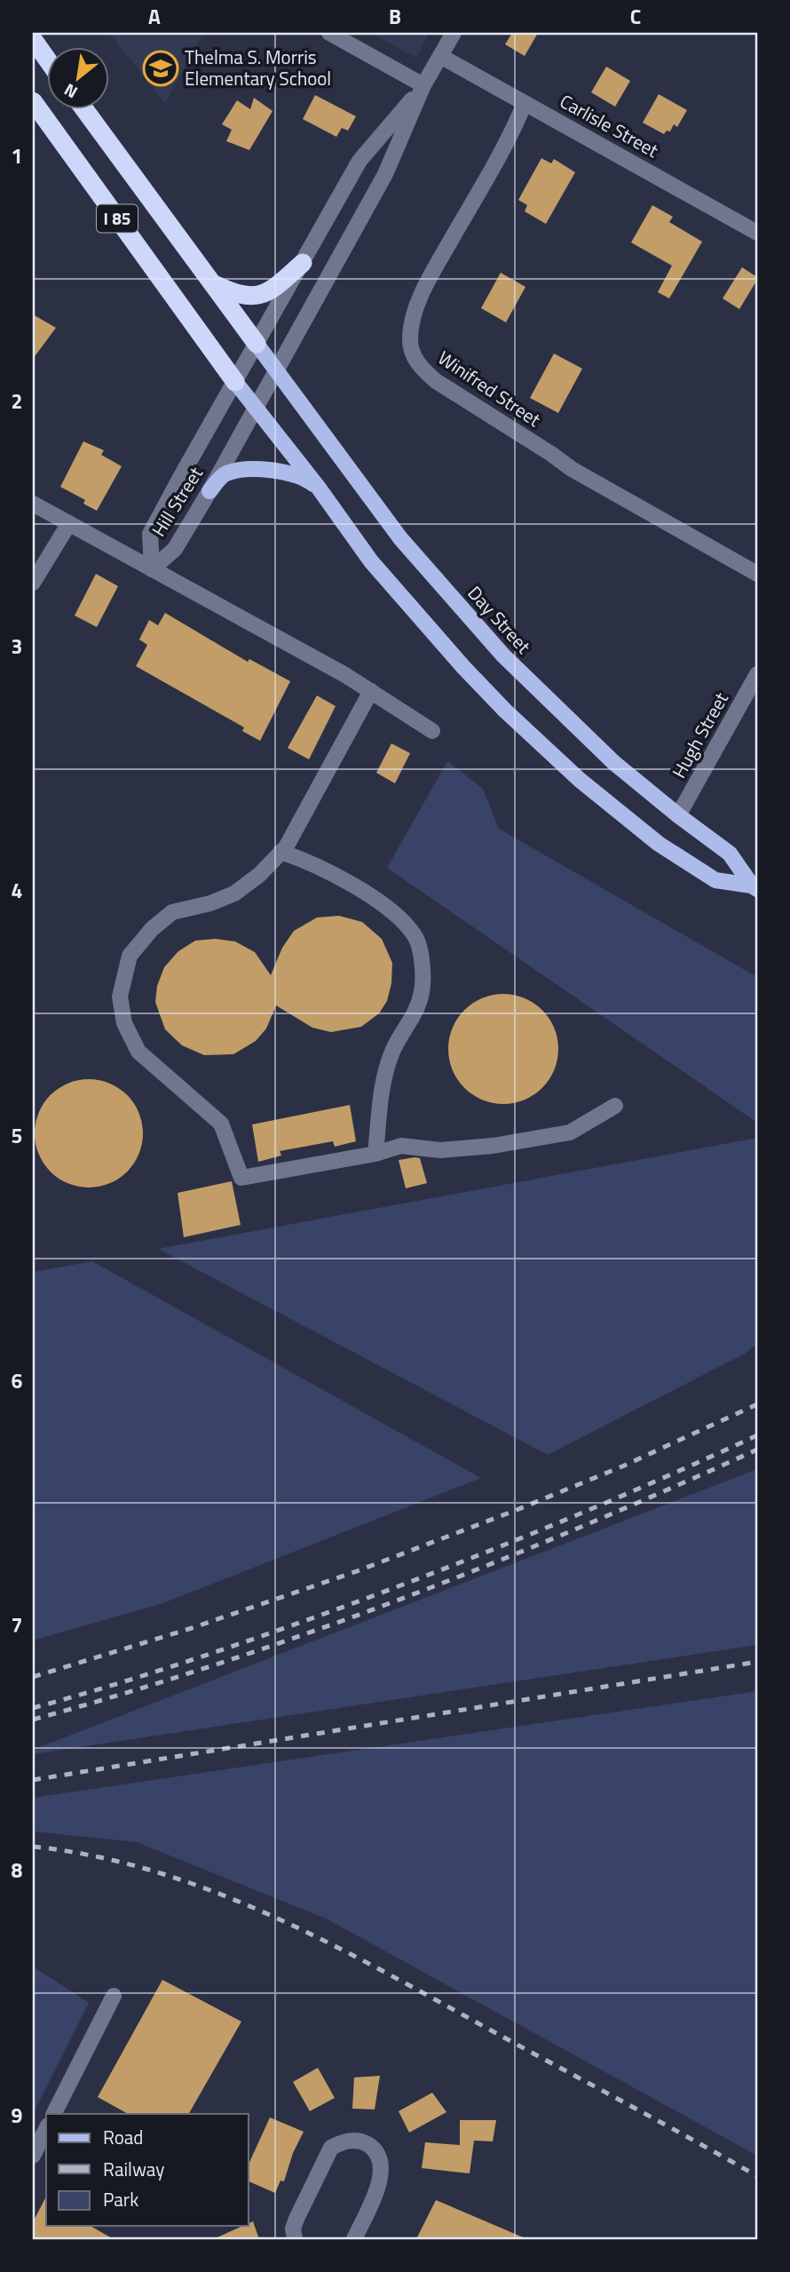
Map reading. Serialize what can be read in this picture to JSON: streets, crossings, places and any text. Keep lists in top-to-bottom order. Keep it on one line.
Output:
{"streets":{"highway":["I 85"],"main road":["Day Street"],"street":["Carlisle Street","Winifred Street","Hill Street","Hugh Street"]},"crossings":[["Carlisle Street","Winifred Street"],["Carlisle Street","Hill Street"],["I 85","Hill Street"],["I 85","Day Street"],["Hill Street","Day Street"],["Day Street","Hugh Street"]],"places":{"school or university":["Thelma S. Morris Elementary School"]},"legend":["Road","Railway","Park"],"north":"bottom left","grid":{"columns":["A","B","C"],"rows":["1","2","3","4","5","6","7","8","9"]}}
